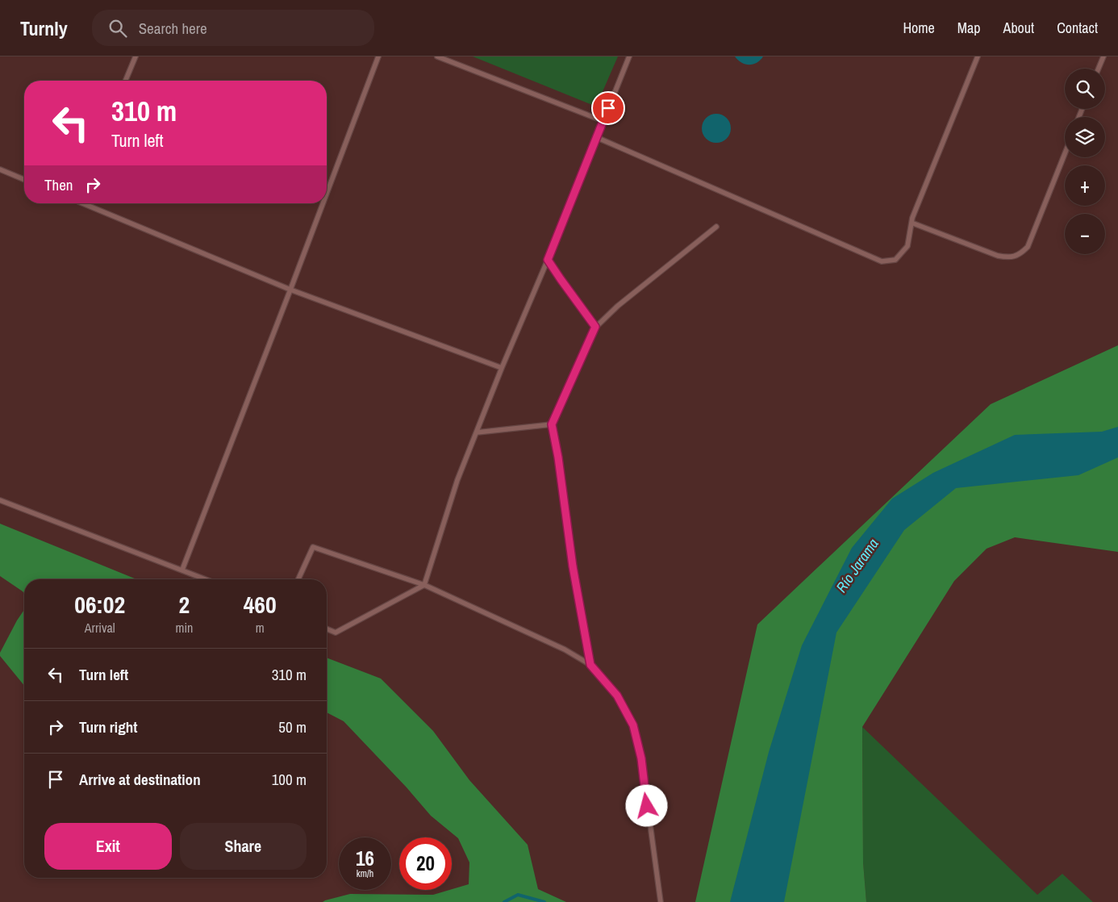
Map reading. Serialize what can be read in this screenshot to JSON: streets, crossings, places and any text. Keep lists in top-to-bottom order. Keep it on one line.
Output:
{"water":["Río Jarama"],"page":{"header":"Turnly","search":"Search here","nav":["Home","Map","About","Contact"],"map_buttons":["+","−"],"turn":["310 m","Turn left"],"then":"Then","eta":["06:02","Arrival","2","min","460","m"],"list":[{"name":"Turn left","value":"310 m"},{"name":"Turn right","value":"50 m"},{"name":"Arrive at destination","value":"100 m"}],"buttons":["Exit","Share"],"speed":"16 km/h","limit":"20"}}
